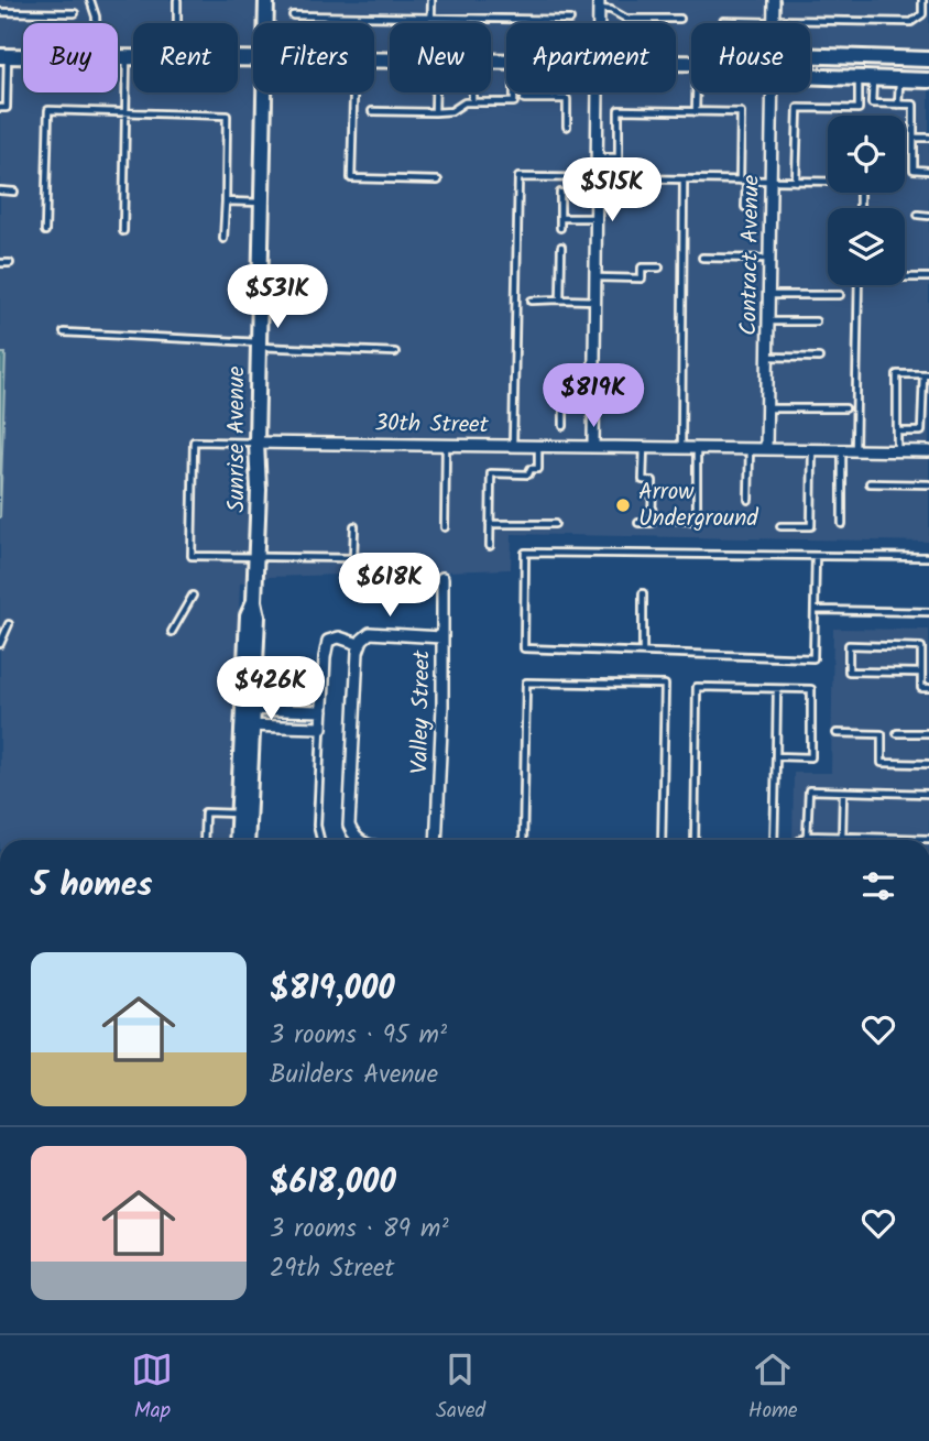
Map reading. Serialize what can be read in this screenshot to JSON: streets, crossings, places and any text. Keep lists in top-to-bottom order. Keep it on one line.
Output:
{"streets":{"street":["Contract Avenue","30th Street","Sunrise Avenue","Valley Street"]},"crossings":[["Contract Avenue","30th Street"],["30th Street","Sunrise Avenue"]],"places":["Arrow Underground"],"page":{"chip":["Buy","Rent","Filters","New","Apartment","House"],"price":["$515K","$531K","$819K","$618K","$426K"],"heading":"5 homes","list":[{"name":"$819,000","note":"3 rooms · 95 m² · Builders Avenue"},{"name":"$618,000","note":"3 rooms · 89 m² · 29th Street"}],"tabs":["Map","Saved","Home"]}}
